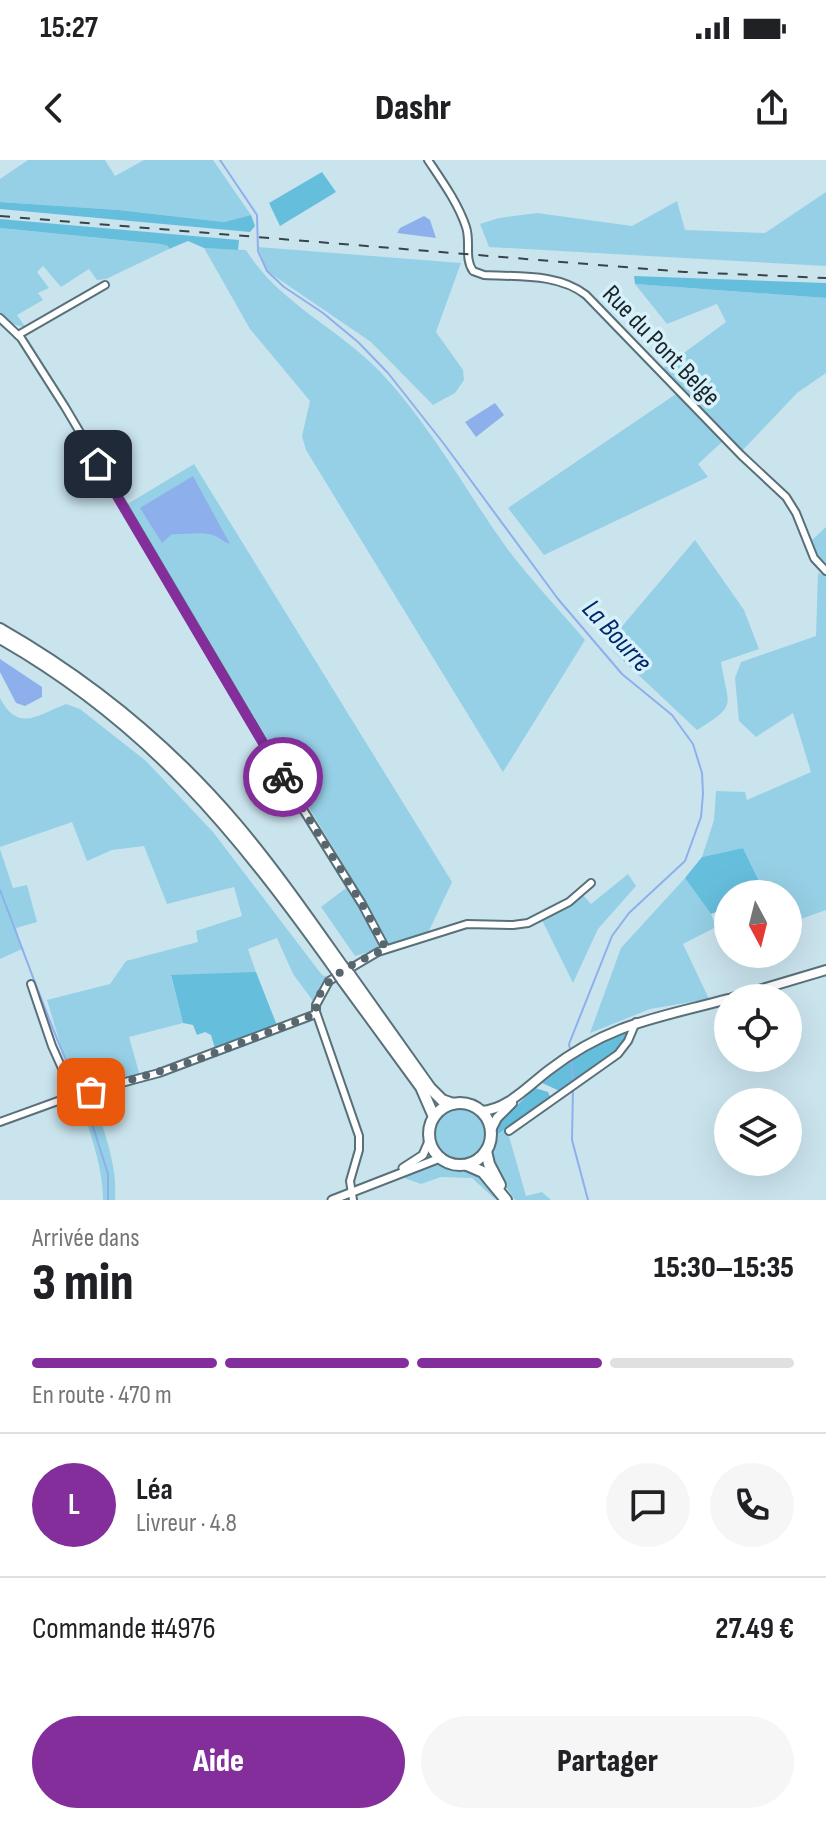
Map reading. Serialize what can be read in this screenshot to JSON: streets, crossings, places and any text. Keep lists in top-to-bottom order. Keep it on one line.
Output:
{"streets":{"street":["Rue du Pont Belge"]},"water":["La Bourre"],"north":"bottom","page":{"status":"15:27","header":"Dashr","heading":["3 min","Arrivée dans","15:30–15:35"],"panel":["Léa","Livreur · 4.8","Commande #4976","27.49 €"],"bar":"En route · 470 m","round":"L","buttons":["Aide","Partager"]}}
